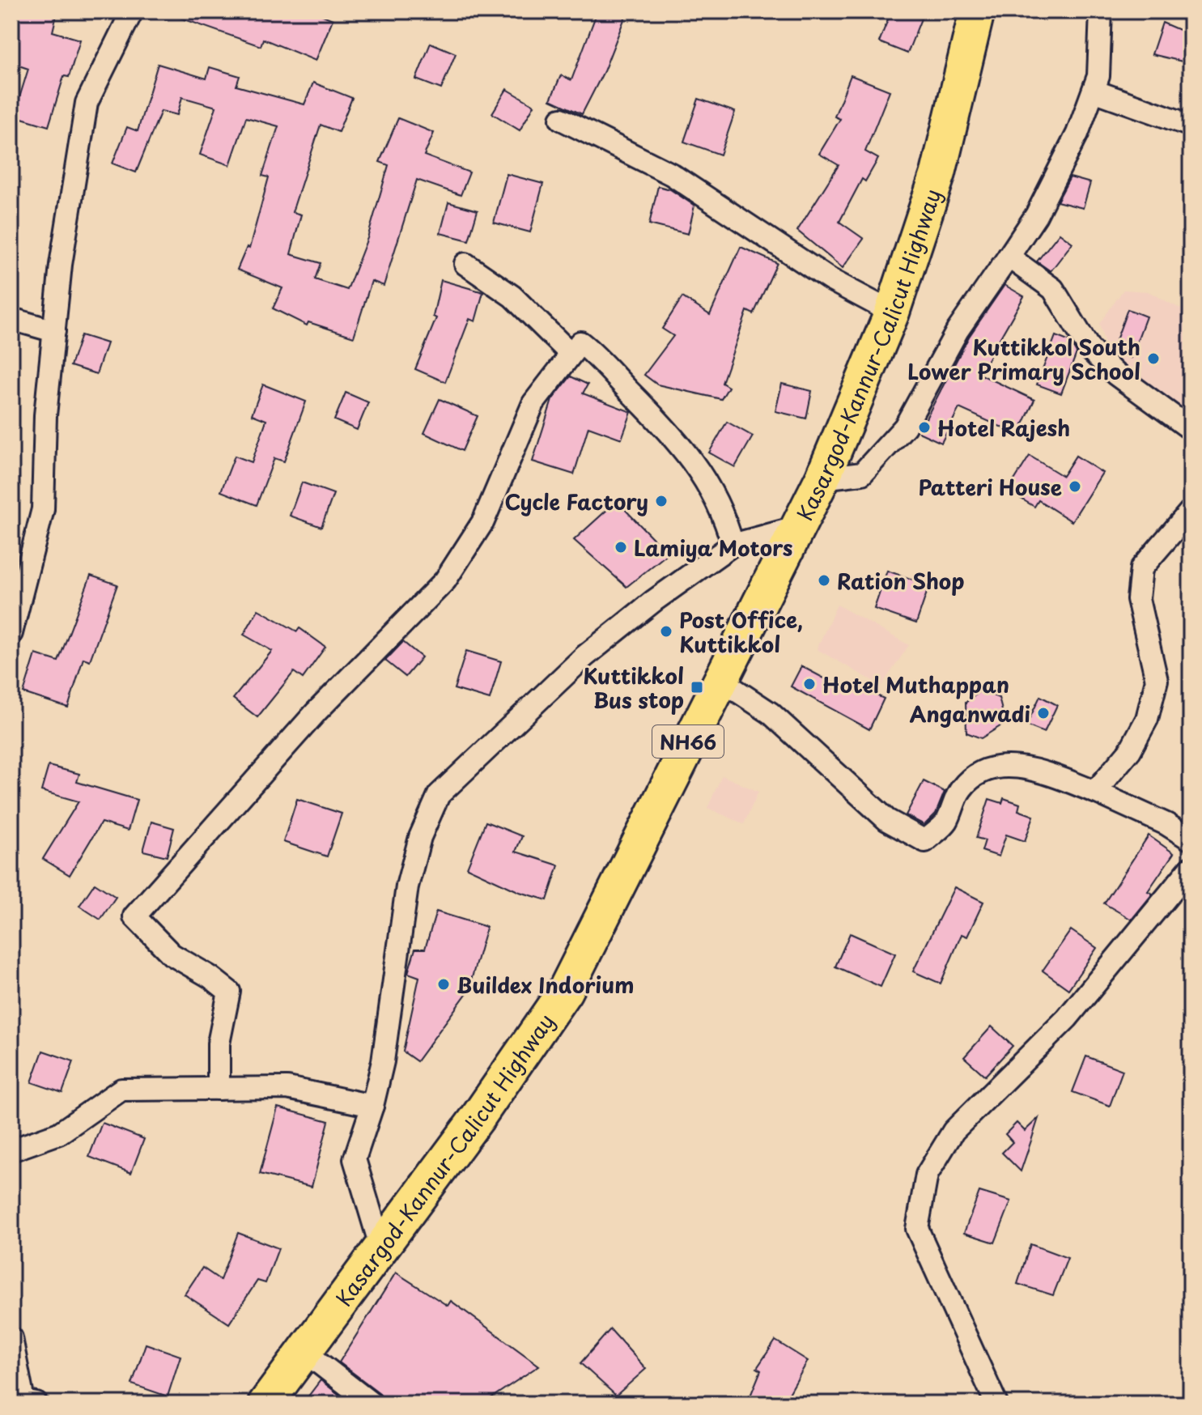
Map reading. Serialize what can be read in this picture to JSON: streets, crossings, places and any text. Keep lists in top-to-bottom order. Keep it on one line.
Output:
{"streets":{"highway":["Kasargod-Kannur-Calicut Highway","NH66"]},"places":{"other":["Kuttikkol South Lower Primary School","Hotel Rajesh","Patteri House","Cycle Factory","Lamiya Motors","Ration Shop","Post Office, Kuttikkol","Hotel Muthappan","Anganwadi","Buildex Indorium"],"transit":["Kuttikkol Bus stop"]}}
